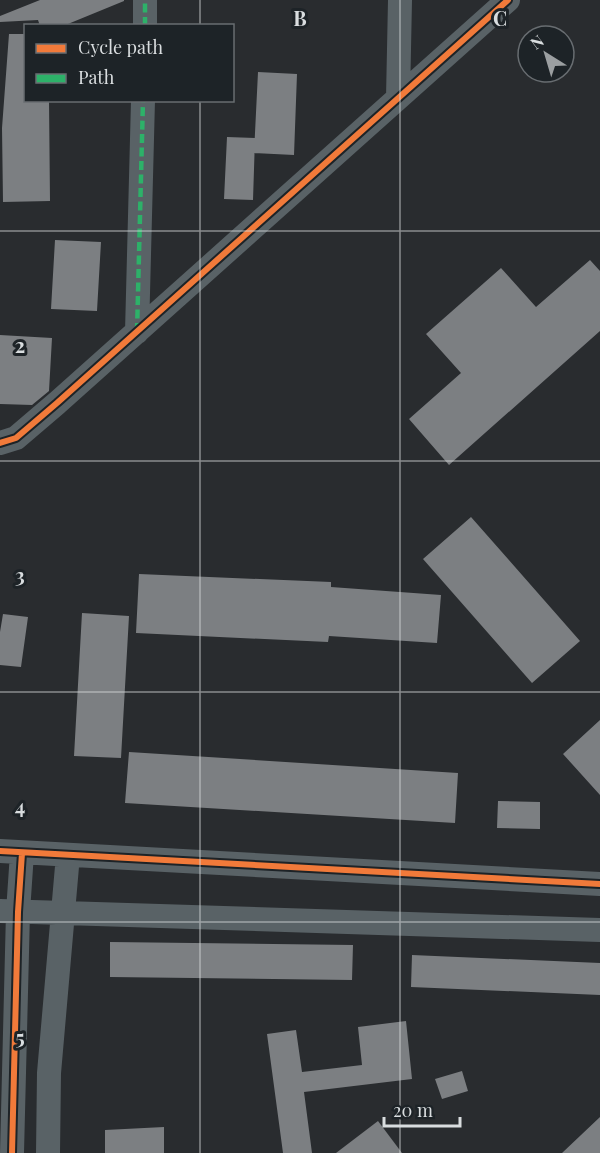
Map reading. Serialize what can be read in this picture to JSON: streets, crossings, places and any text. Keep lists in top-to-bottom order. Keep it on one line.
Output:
{"legend":["Cycle path","Path"],"scale_bar":"20 m","north":"top left","grid":{"columns":["B","C"],"rows":["2","3","4","5"]}}
